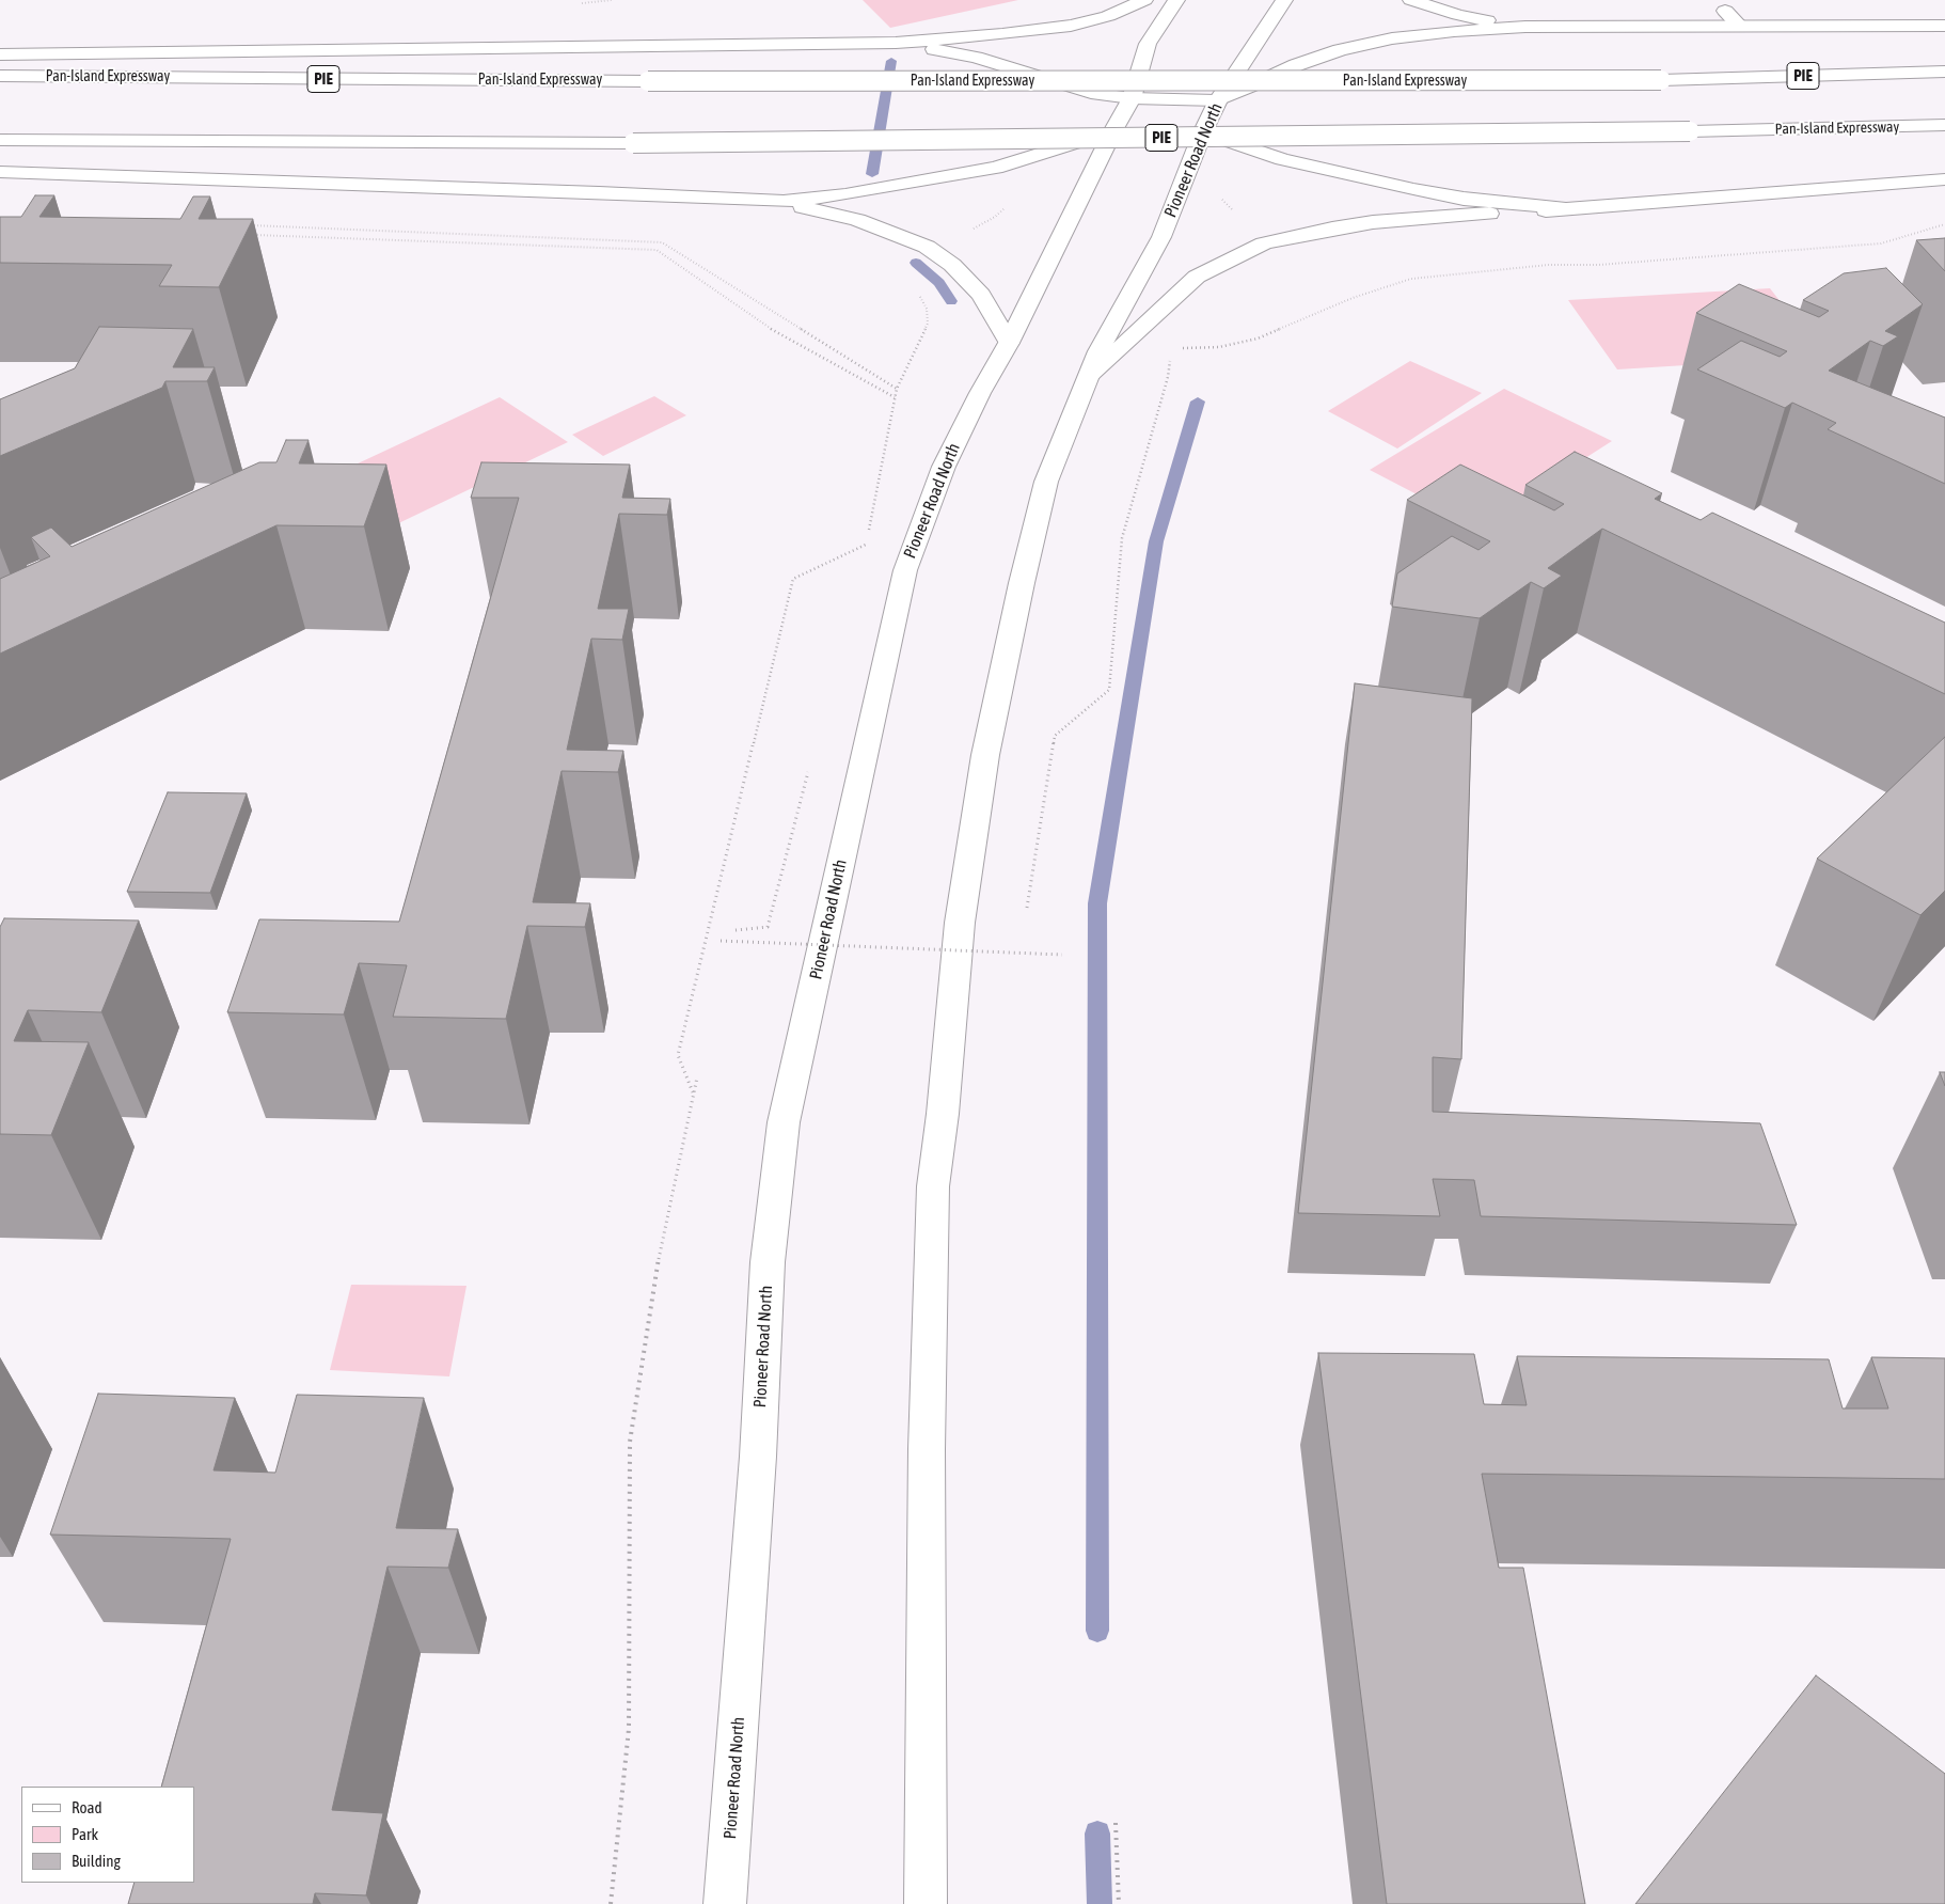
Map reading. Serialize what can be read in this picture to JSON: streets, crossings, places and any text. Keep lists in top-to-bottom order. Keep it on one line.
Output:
{"streets":{"main road":["PIE","Pan-Island Expressway","Pioneer Road North"]},"legend":["Road","Park","Building"]}
